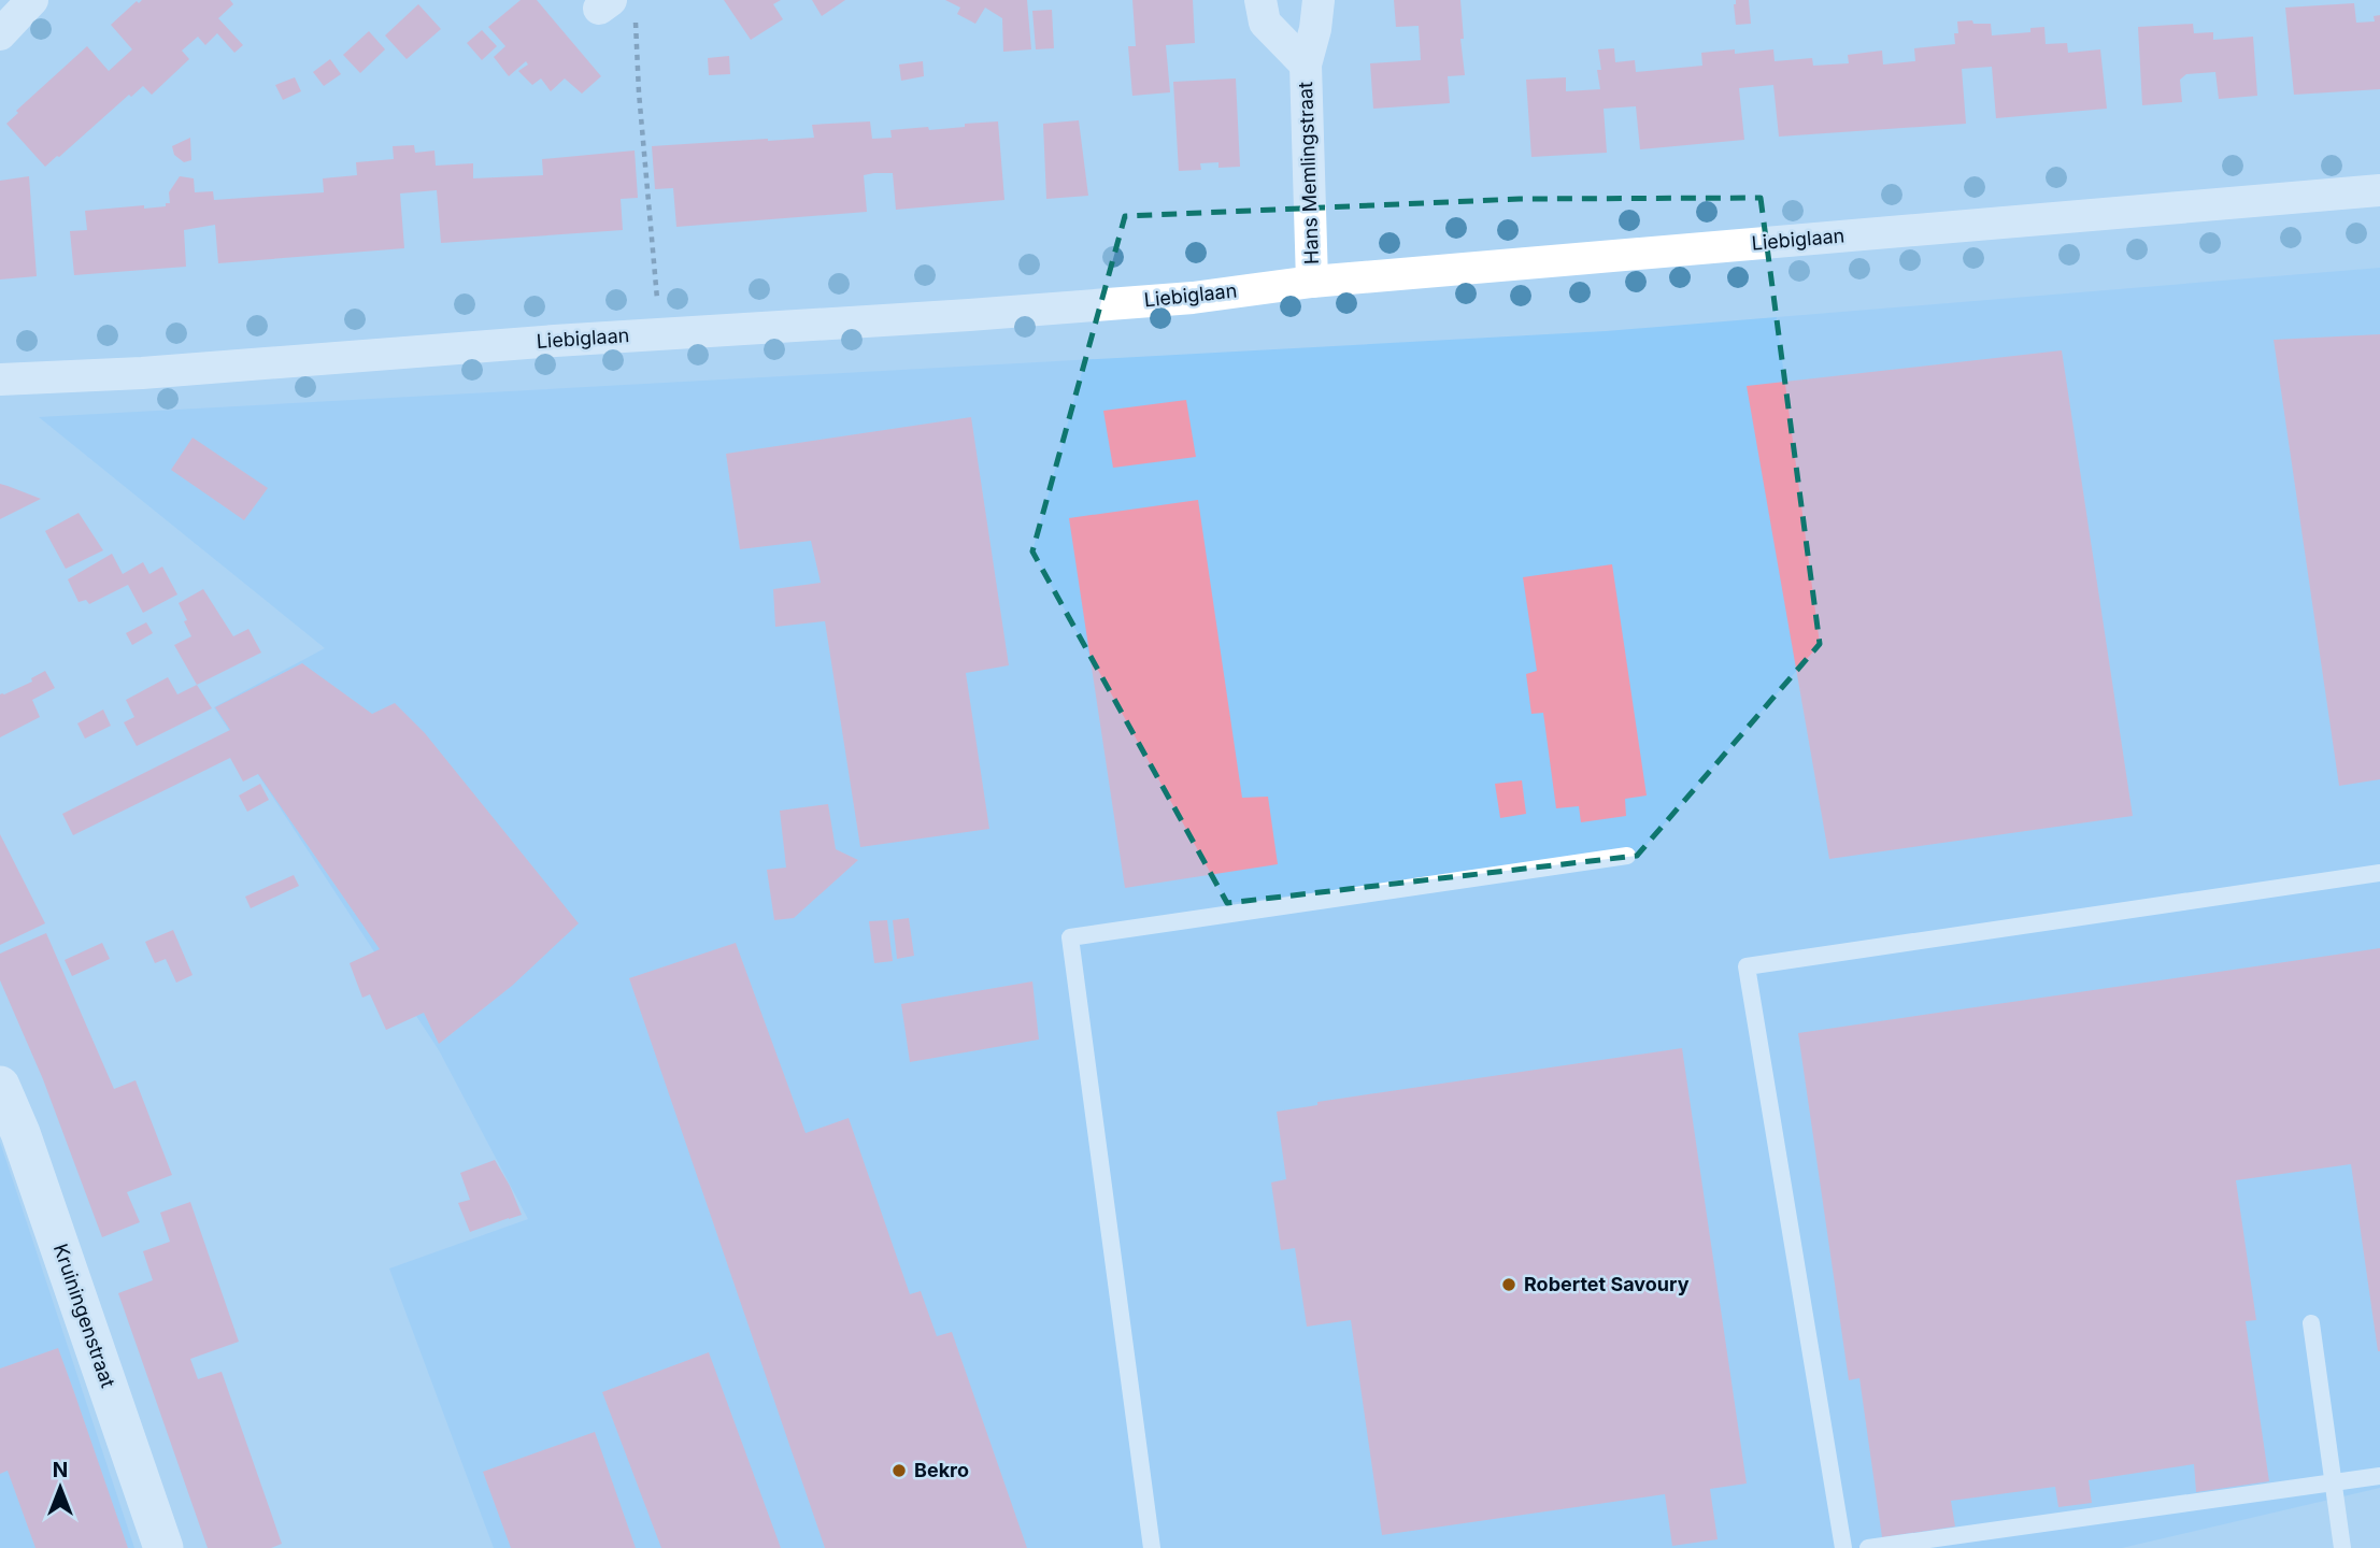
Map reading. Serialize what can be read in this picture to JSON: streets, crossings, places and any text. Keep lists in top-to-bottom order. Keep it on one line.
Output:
{"streets":{"street":["Hans Memlingstraat","Liebiglaan","Kruiningenstraat"]},"crossings":[["Hans Memlingstraat","Liebiglaan"]],"places":["Robertet Savoury","Bekro"],"north":"top"}
